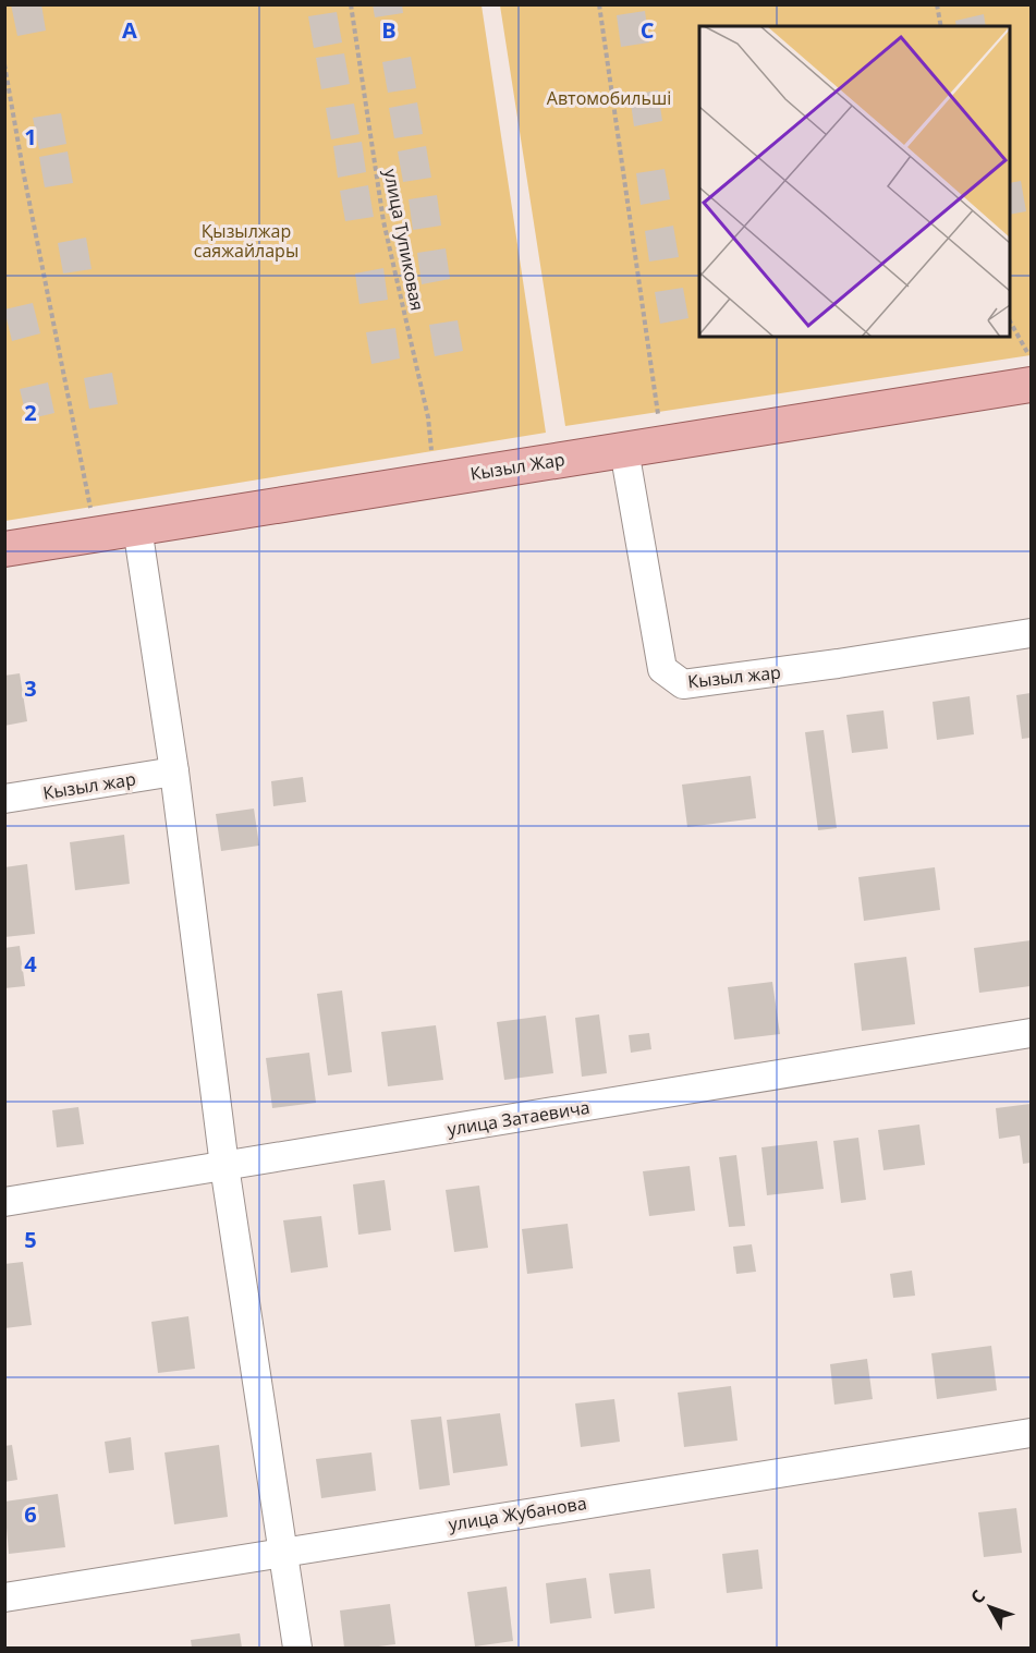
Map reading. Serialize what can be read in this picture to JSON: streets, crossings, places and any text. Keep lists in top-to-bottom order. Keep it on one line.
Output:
{"streets":{"main road":["Кызыл Жар"],"street":["Кызыл жар","улица Затаевича","улица Жубанова"],"path":["улица Тупиковая"]},"crossings":[["улица Тупиковая","Кызыл Жар"],["Кызыл Жар","Кызыл жар"]],"parks":["Автомобильші","Қызылжар саяжайлары"],"north":"top left","grid":{"columns":["A","B","C"],"rows":["1","2","3","4","5","6"]}}
